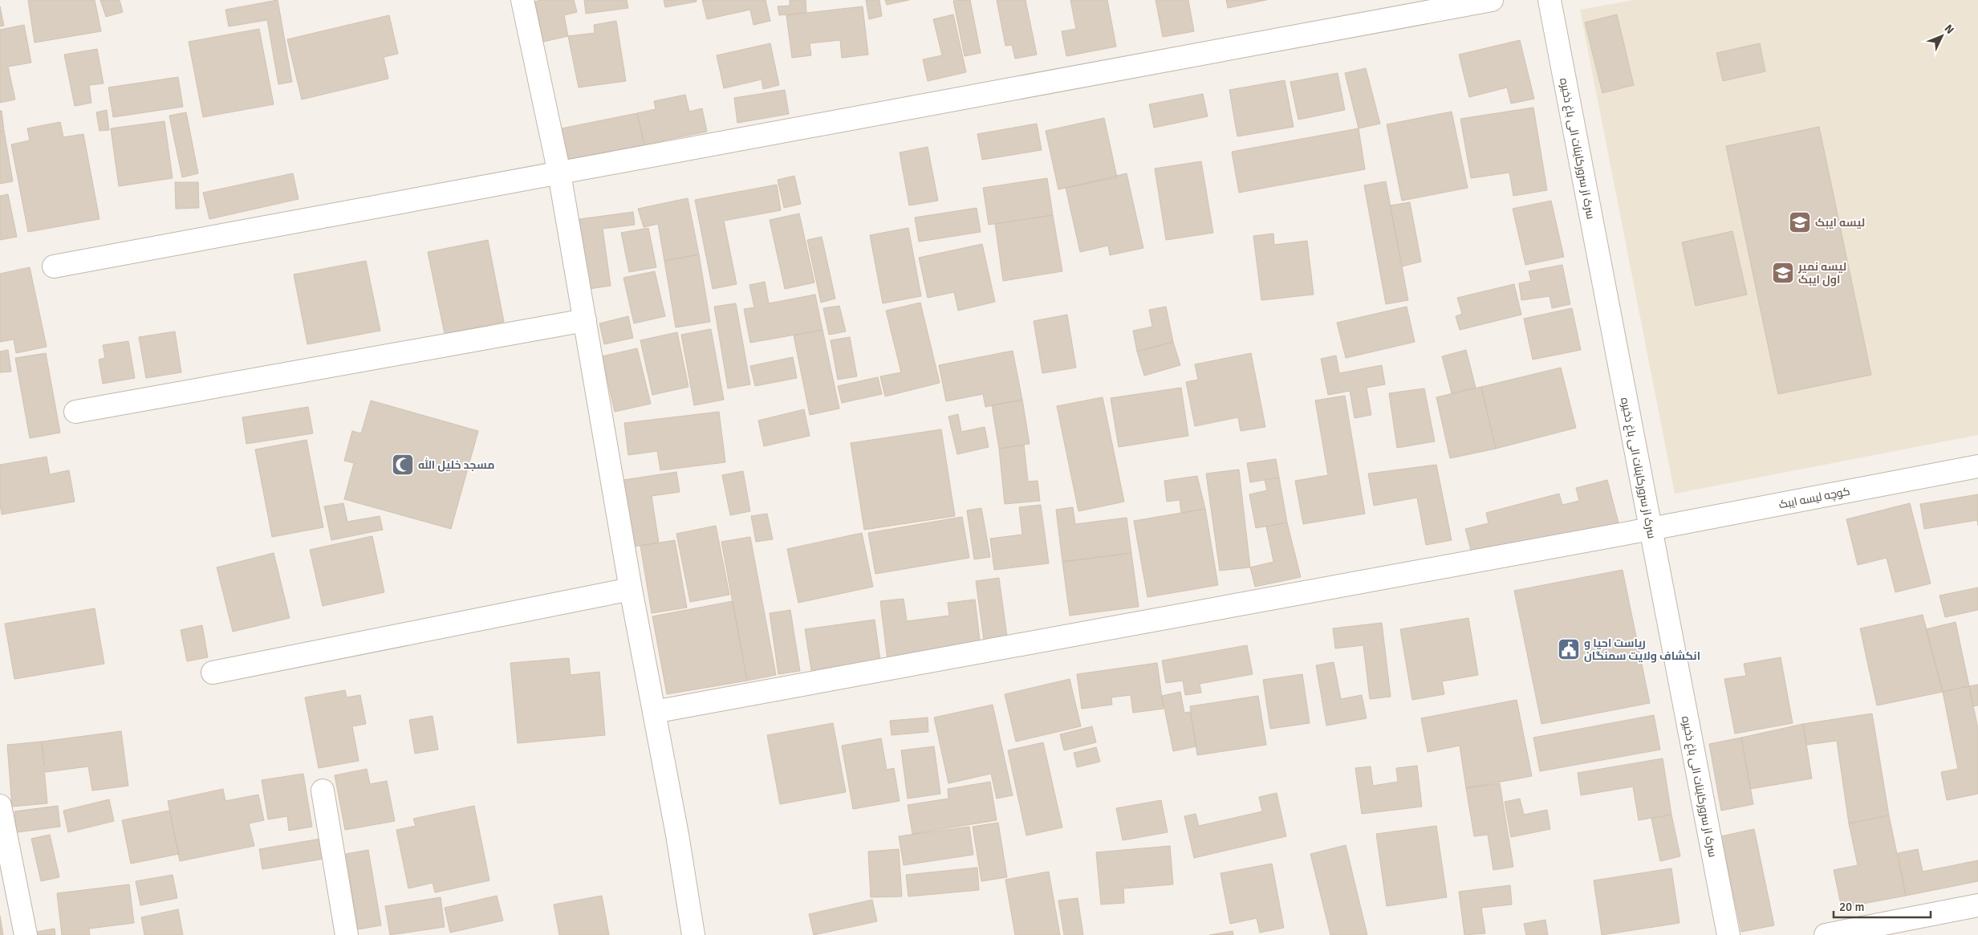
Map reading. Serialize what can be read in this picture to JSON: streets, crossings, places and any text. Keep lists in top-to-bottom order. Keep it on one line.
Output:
{"streets":{"street":["سرک از سرورکاینات الی باغ ذخیره","کوچه لیسه ایبک"]},"crossings":[["سرک از سرورکاینات الی باغ ذخیره","کوچه لیسه ایبک"]],"places":{"school or university":["لیسه ایبک","لیسه نمیر اول ایبک"],"mosque":["مسجد خلیل الله"],"public building":["ریاست احیا و انکشاف ولایت سمنگان"]},"scale_bar":"20 m","north":"top right"}
